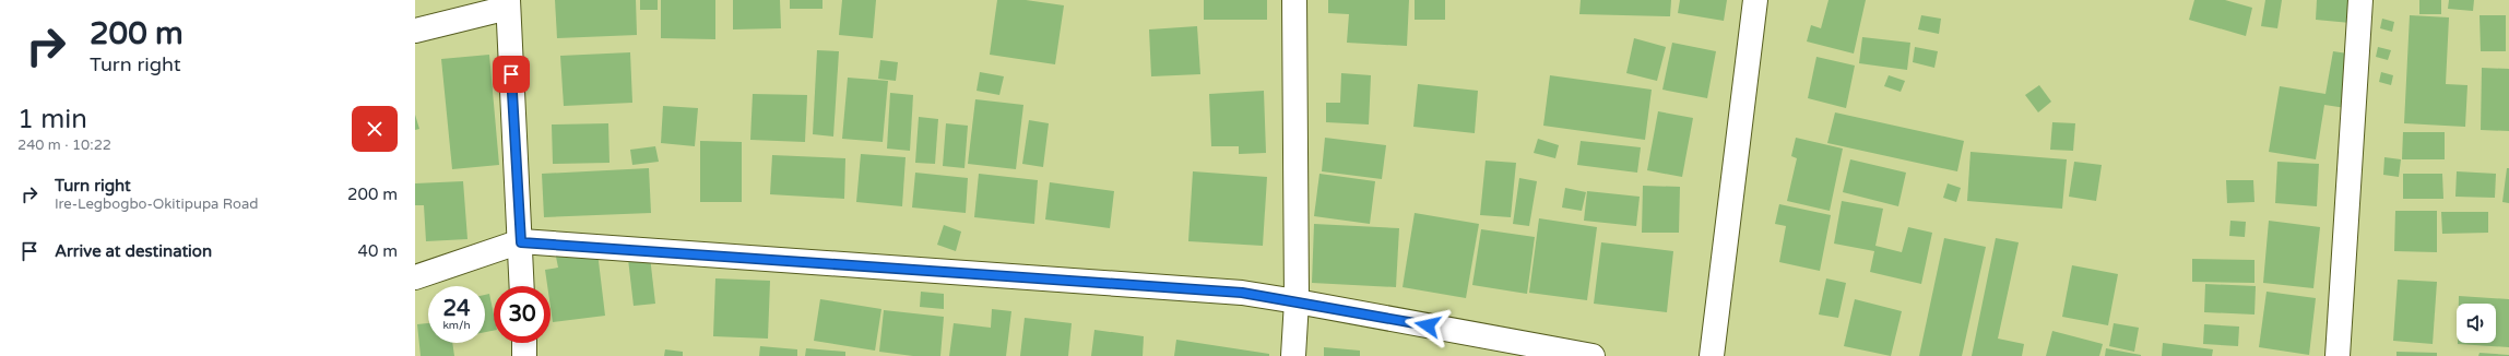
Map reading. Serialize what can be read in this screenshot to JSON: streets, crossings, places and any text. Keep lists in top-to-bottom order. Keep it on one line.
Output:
{"page":{"turn":["200 m","Turn right"],"heading":["1 min","240 m · 10:22"],"list":[{"name":"Turn right","note":"Ire-Legbogbo-Okitipupa Road","value":"200 m"},{"name":"Arrive at destination","value":"40 m"}],"speed":"24 km/h","limit":"30"}}
